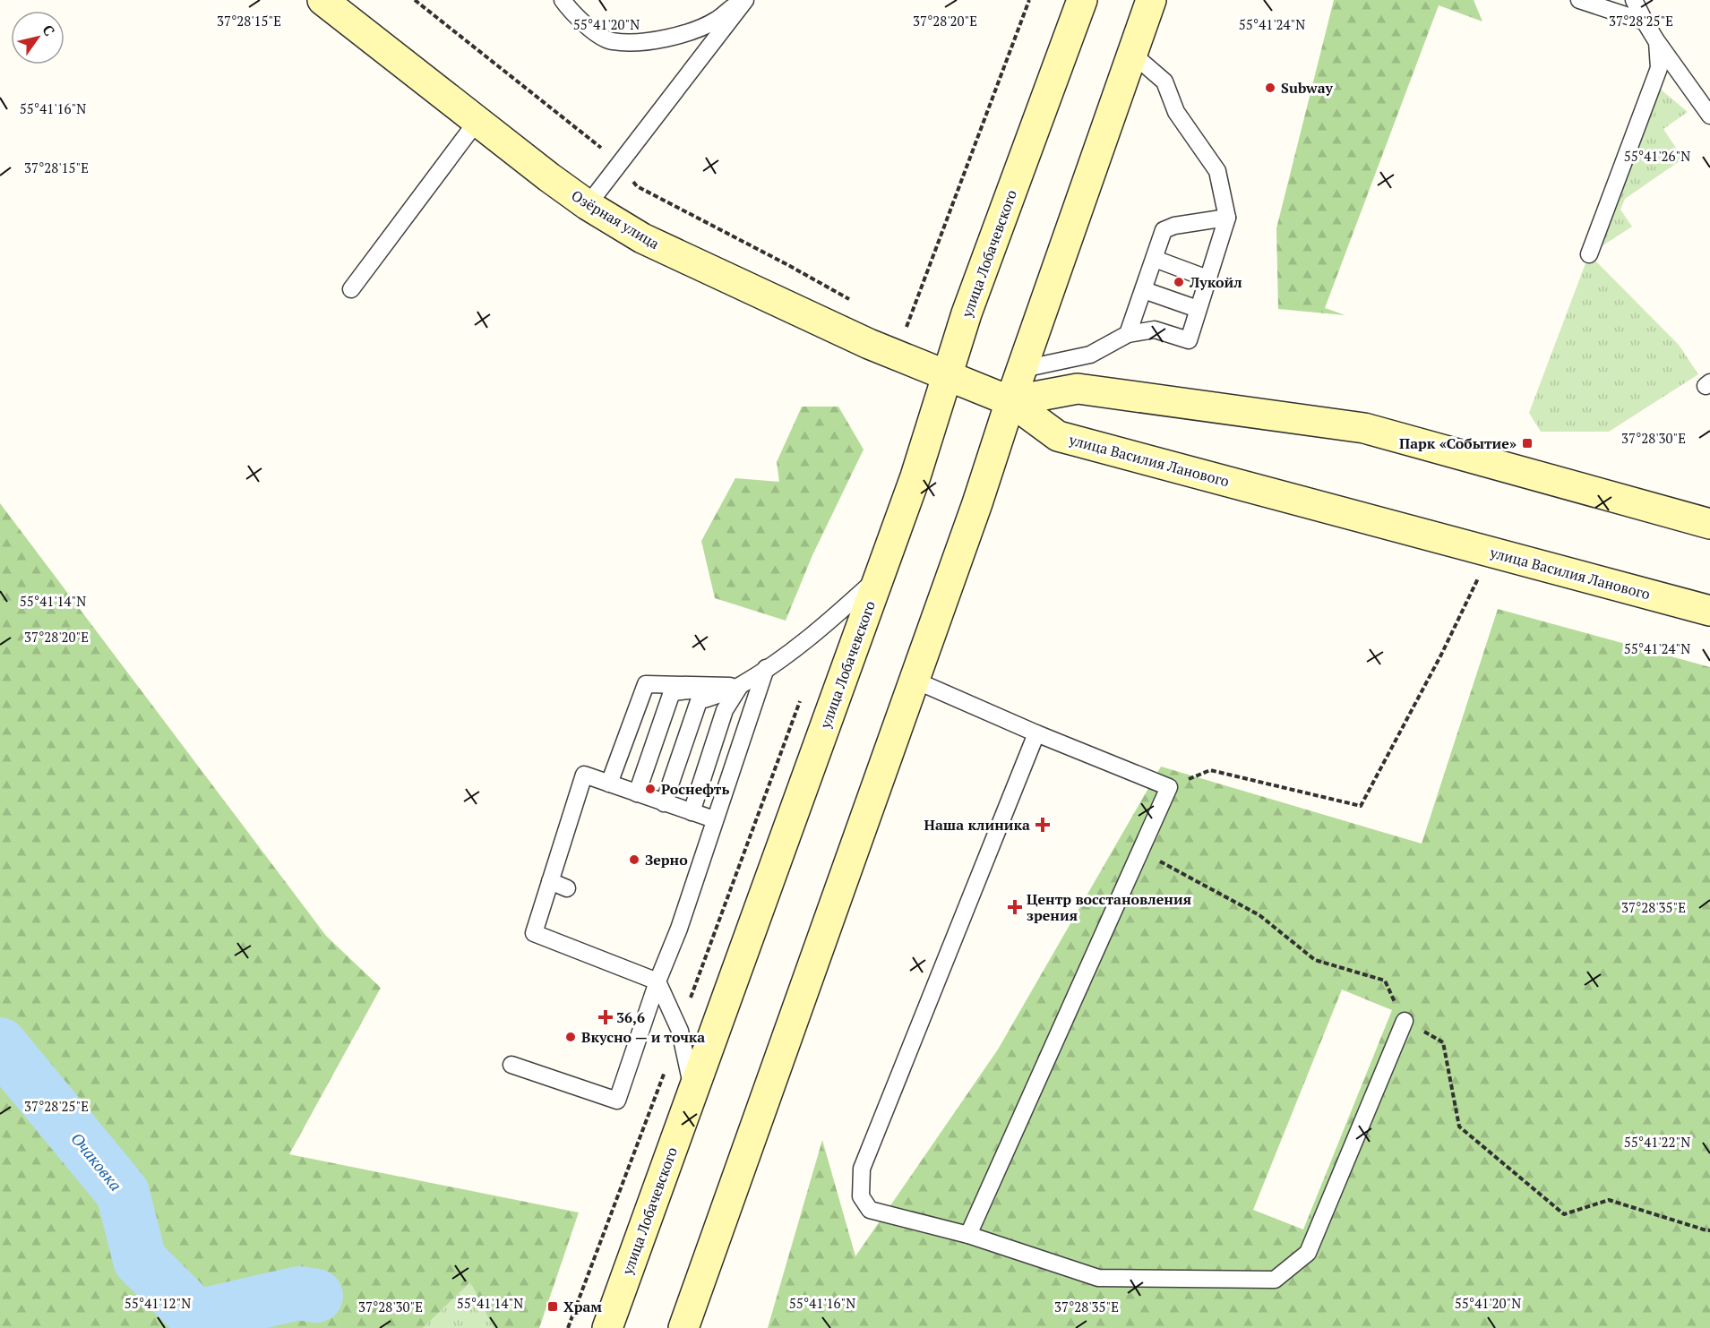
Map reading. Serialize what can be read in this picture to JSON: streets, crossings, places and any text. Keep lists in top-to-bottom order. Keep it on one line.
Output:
{"streets":{"main road":["Озёрная улица","улица Лобачевского","улица Василия Ланового"]},"crossings":[["Озёрная улица","улица Лобачевского"],["Озёрная улица","улица Василия Ланового"]],"water":["Очаковка"],"places":{"other":["Subway","Лукойл","Роснефть","Зерно","Вкусно — и точка"],"transit":["Парк «Событие»","Храм"],"health":["Наша клиника","Центр восстановления зрения","36,6"]},"north":"top right","coordinates":["37°28'15\"E","37°28'20\"E","37°28'25\"E","55°41'20\"N","55°41'24\"N","55°41'16\"N","55°41'26\"N","37°28'30\"E","55°41'14\"N","37°28'35\"E","55°41'22\"N","55°41'12\"N"]}
